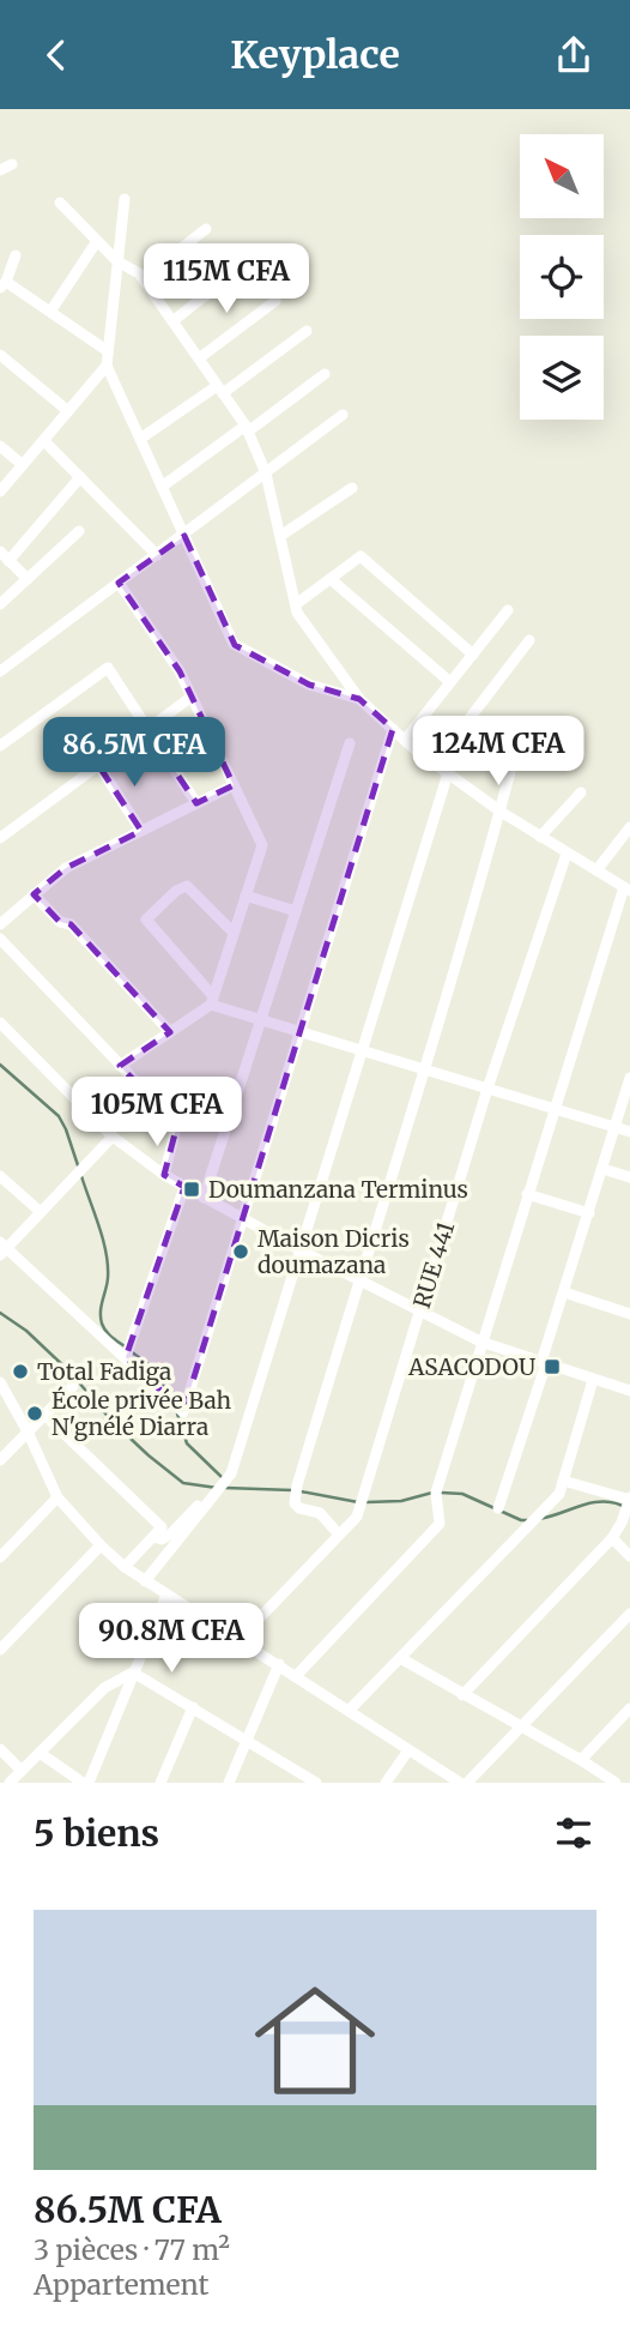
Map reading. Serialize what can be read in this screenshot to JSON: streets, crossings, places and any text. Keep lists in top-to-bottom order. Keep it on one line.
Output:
{"streets":{"street":["RUE 441"]},"places":{"transit":["Doumanzana Terminus","ASACODOU"],"other":["Maison Dicris doumazana","Total Fadiga","École privée Bah N'gnélé Diarra"]},"north":"top left","page":{"header":"Keyplace","price":["115M CFA","124M CFA","86.5M CFA","105M CFA","90.8M CFA"],"heading":"5 biens","list":[{"name":"86.5M CFA","note":"3 pièces · 77 m² · Appartement"}]}}
